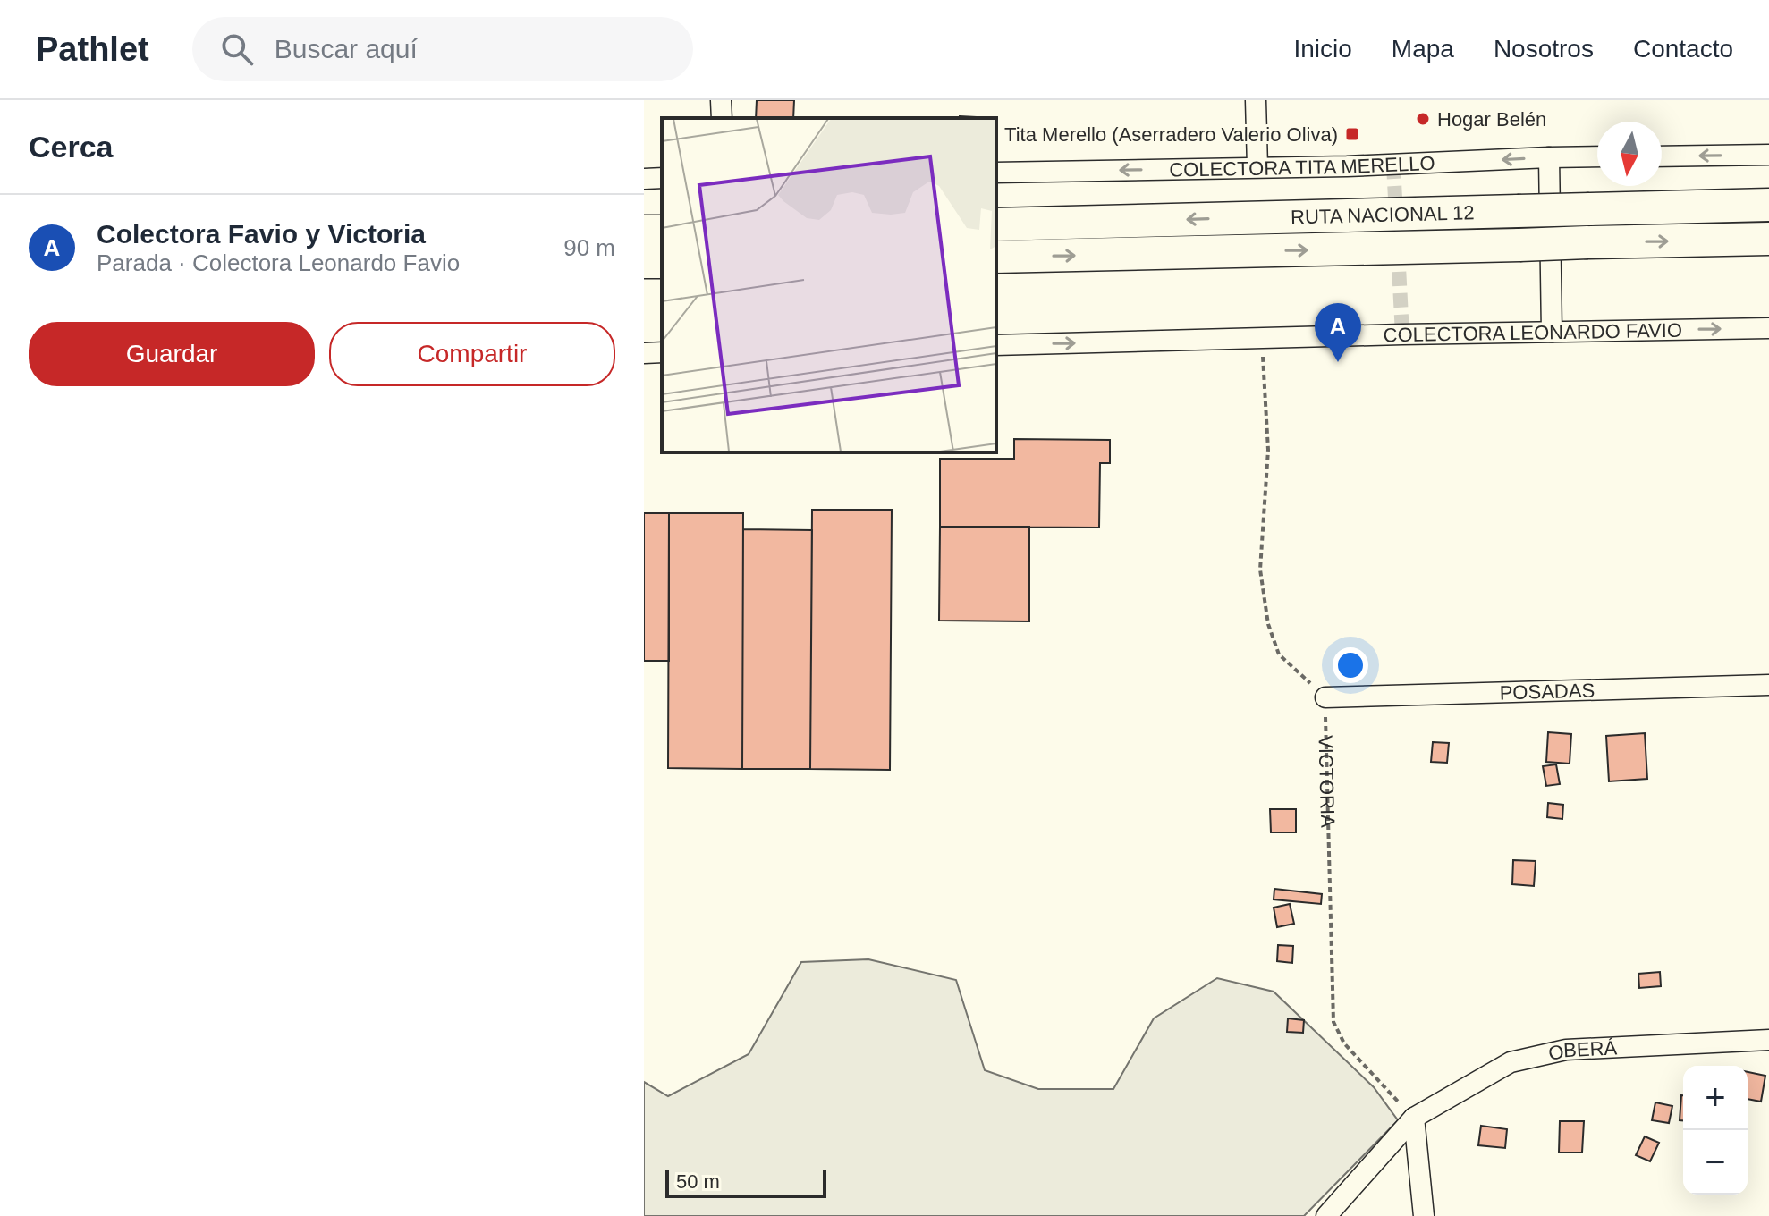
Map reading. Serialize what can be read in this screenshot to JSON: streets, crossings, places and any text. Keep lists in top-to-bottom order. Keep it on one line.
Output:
{"streets":{"highway":["RUTA NACIONAL 12"],"street":["COLECTORA TITA MERELLO","COLECTORA LEONARDO FAVIO","POSADAS","OBERÁ"],"path":["VICTORIA"]},"crossings":[["POSADAS","VICTORIA"],["VICTORIA","OBERÁ"]],"one_way":["COLECTORA TITA MERELLO","COLECTORA LEONARDO FAVIO"],"places":{"other":["Hogar Belén"],"transit":["Tita Merello (Aserradero Valerio Oliva)"]},"scale_bar":"50 m","north":"bottom","page":{"header":"Pathlet","search":"Buscar aquí","nav":["Inicio","Mapa","Nosotros","Contacto"],"heading":"Cerca","list":[{"mark":"A","name":"Colectora Favio y Victoria","note":"Parada · Colectora Leonardo Favio","value":"90 m"}],"buttons":["Guardar","Compartir"],"pins":"A","map_buttons":["+","−"],"scale":"50 m"}}
